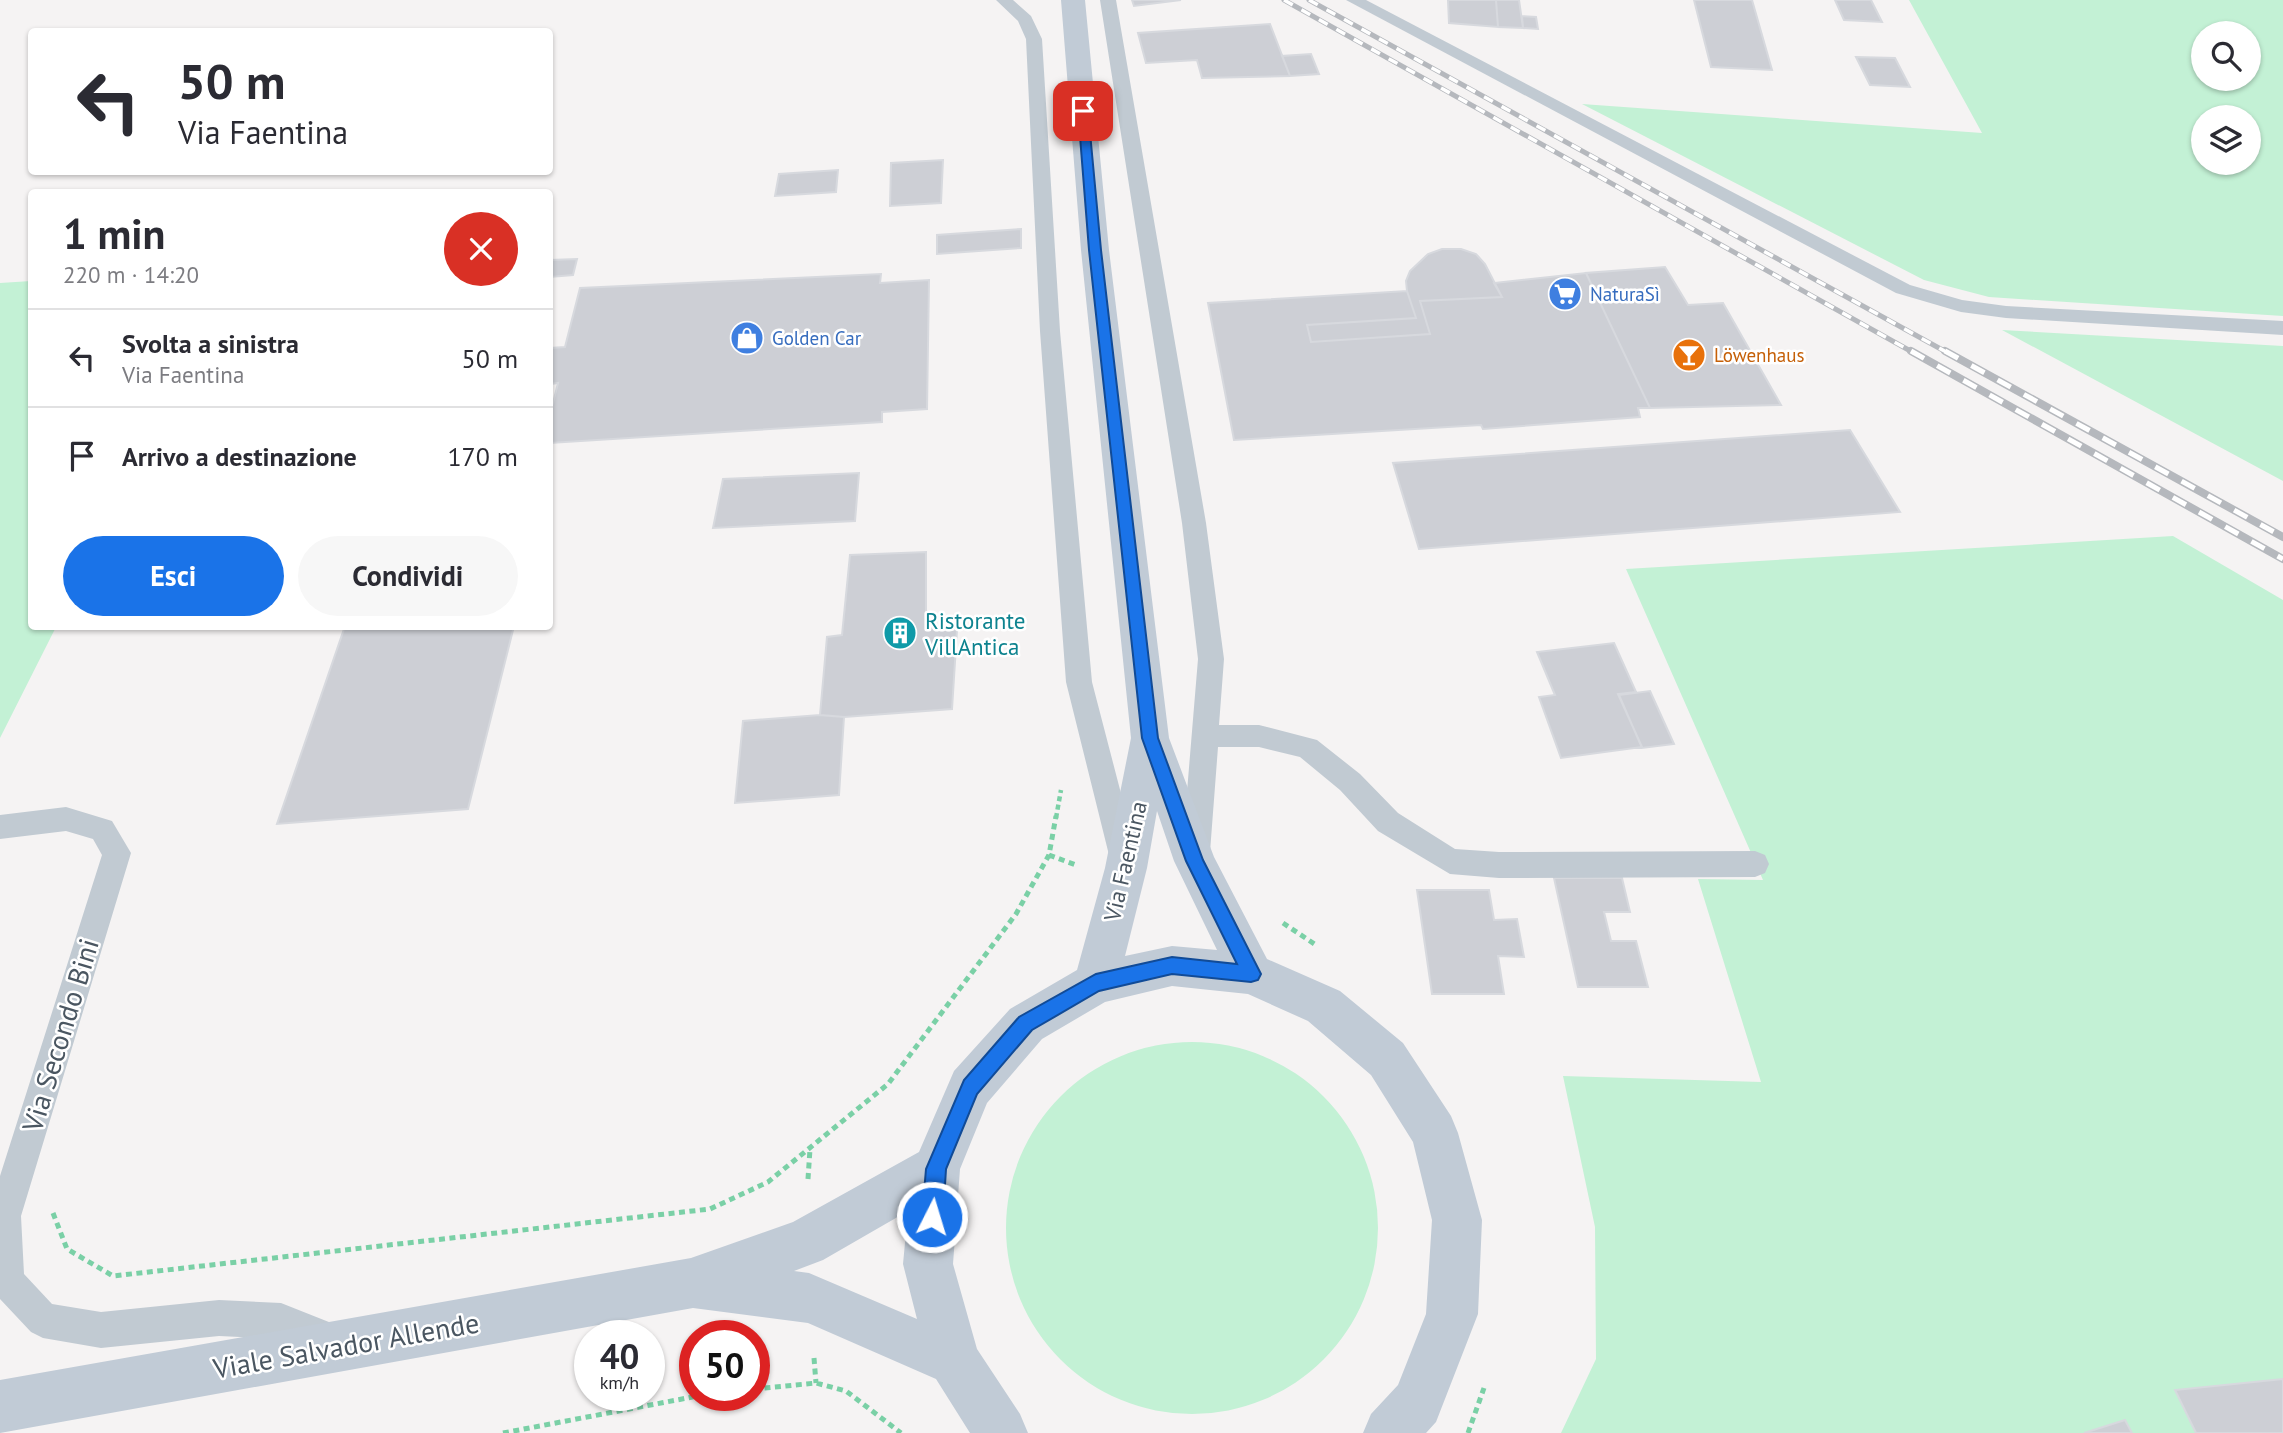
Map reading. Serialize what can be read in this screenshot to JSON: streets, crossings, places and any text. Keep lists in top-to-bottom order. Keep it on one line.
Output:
{"streets":{"main road":["Via Faentina","Viale Salvador Allende"],"lane":["Via Secondo Bini"]},"crossings":[["Via Secondo Bini","Viale Salvador Allende"]],"places":{"supermarket":["NaturaSì"],"shop":["Golden Car"],"bar":["Löwenhaus"],"building":["Ristorante VillAntica"]},"page":{"turn":["50 m","Via Faentina"],"heading":["1 min","220 m · 14:20"],"list":[{"name":"Svolta a sinistra","note":"Via Faentina","value":"50 m"},{"name":"Arrivo a destinazione","value":"170 m"}],"buttons":["Esci","Condividi"],"speed":"40 km/h","limit":"50"}}
